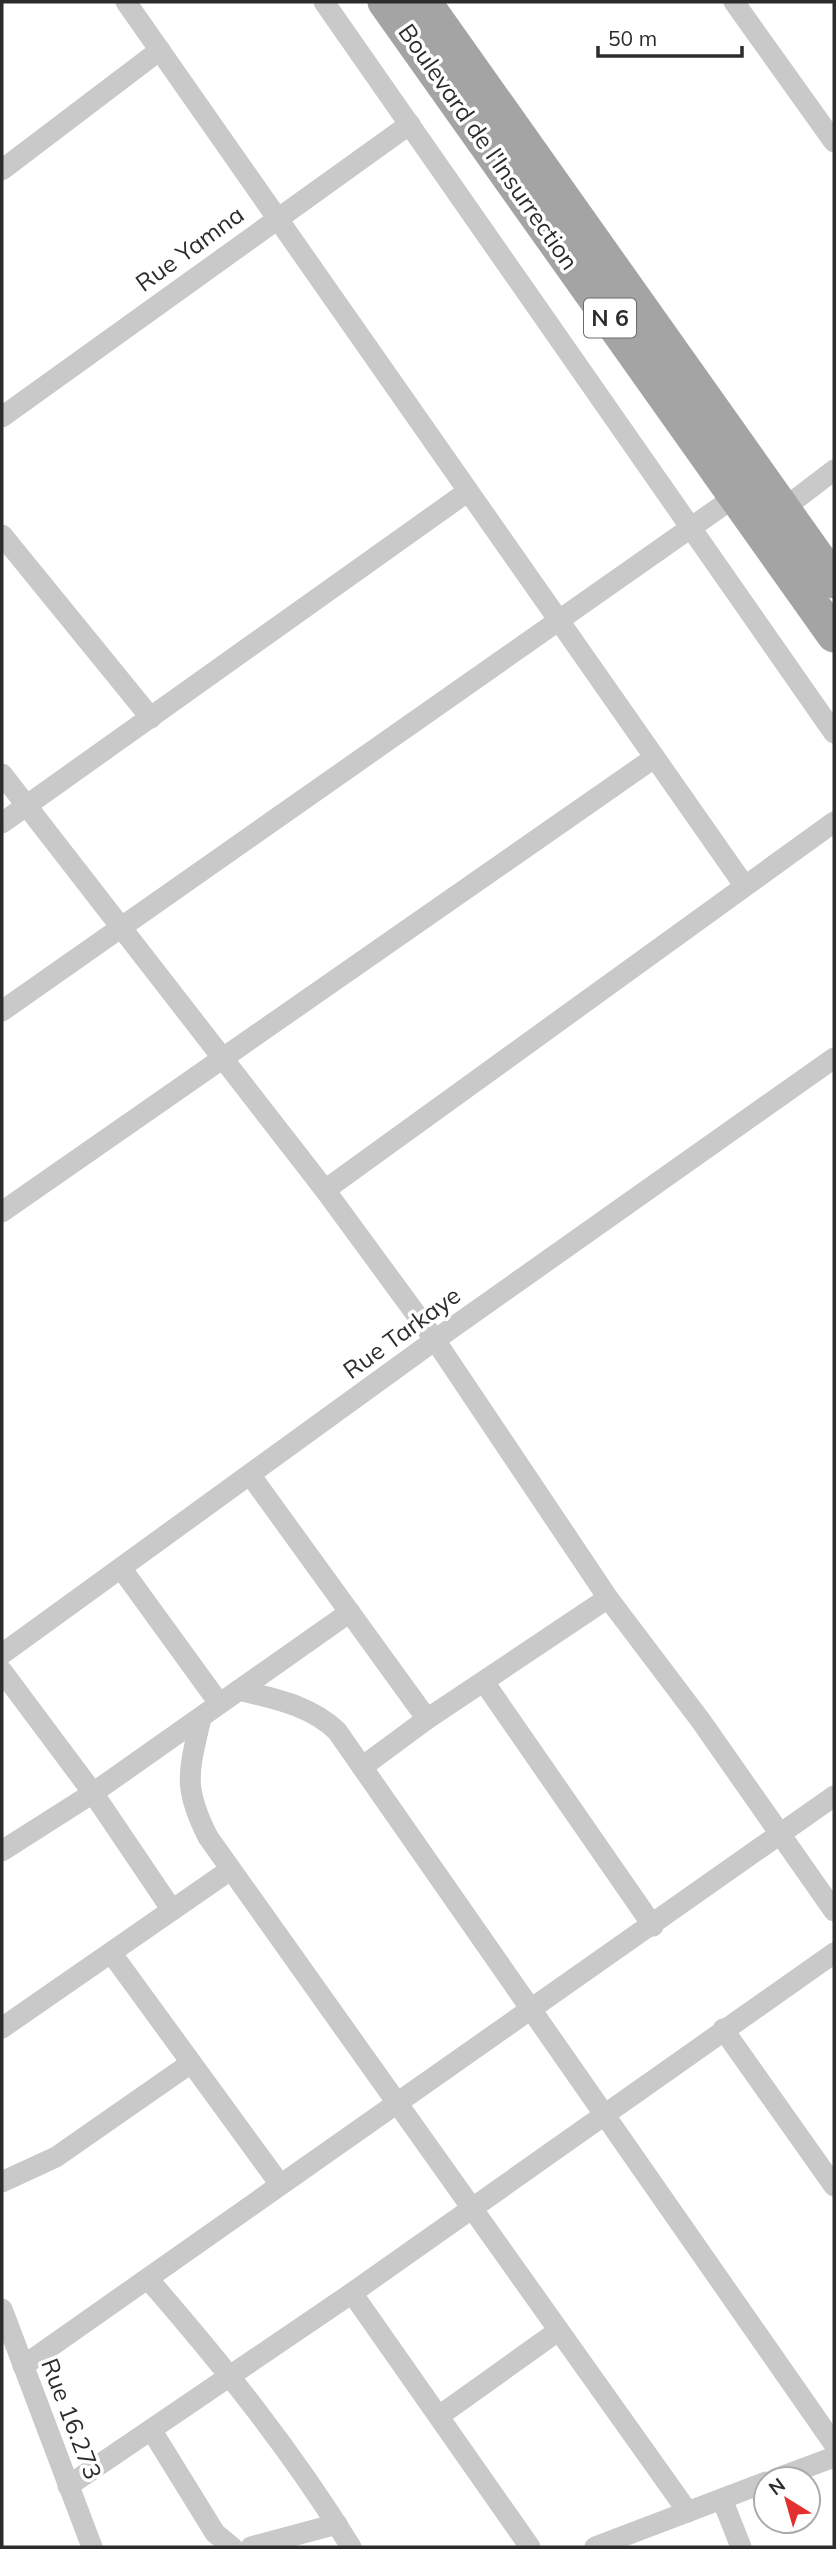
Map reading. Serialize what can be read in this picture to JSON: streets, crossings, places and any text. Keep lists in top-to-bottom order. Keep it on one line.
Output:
{"streets":{"main road":["Boulevard de l'Insurrection","N 6"],"street":["Rue Yamna","Rue Tarkaye","Rue 16.273"]},"scale_bar":"50 m","north":"top left"}
